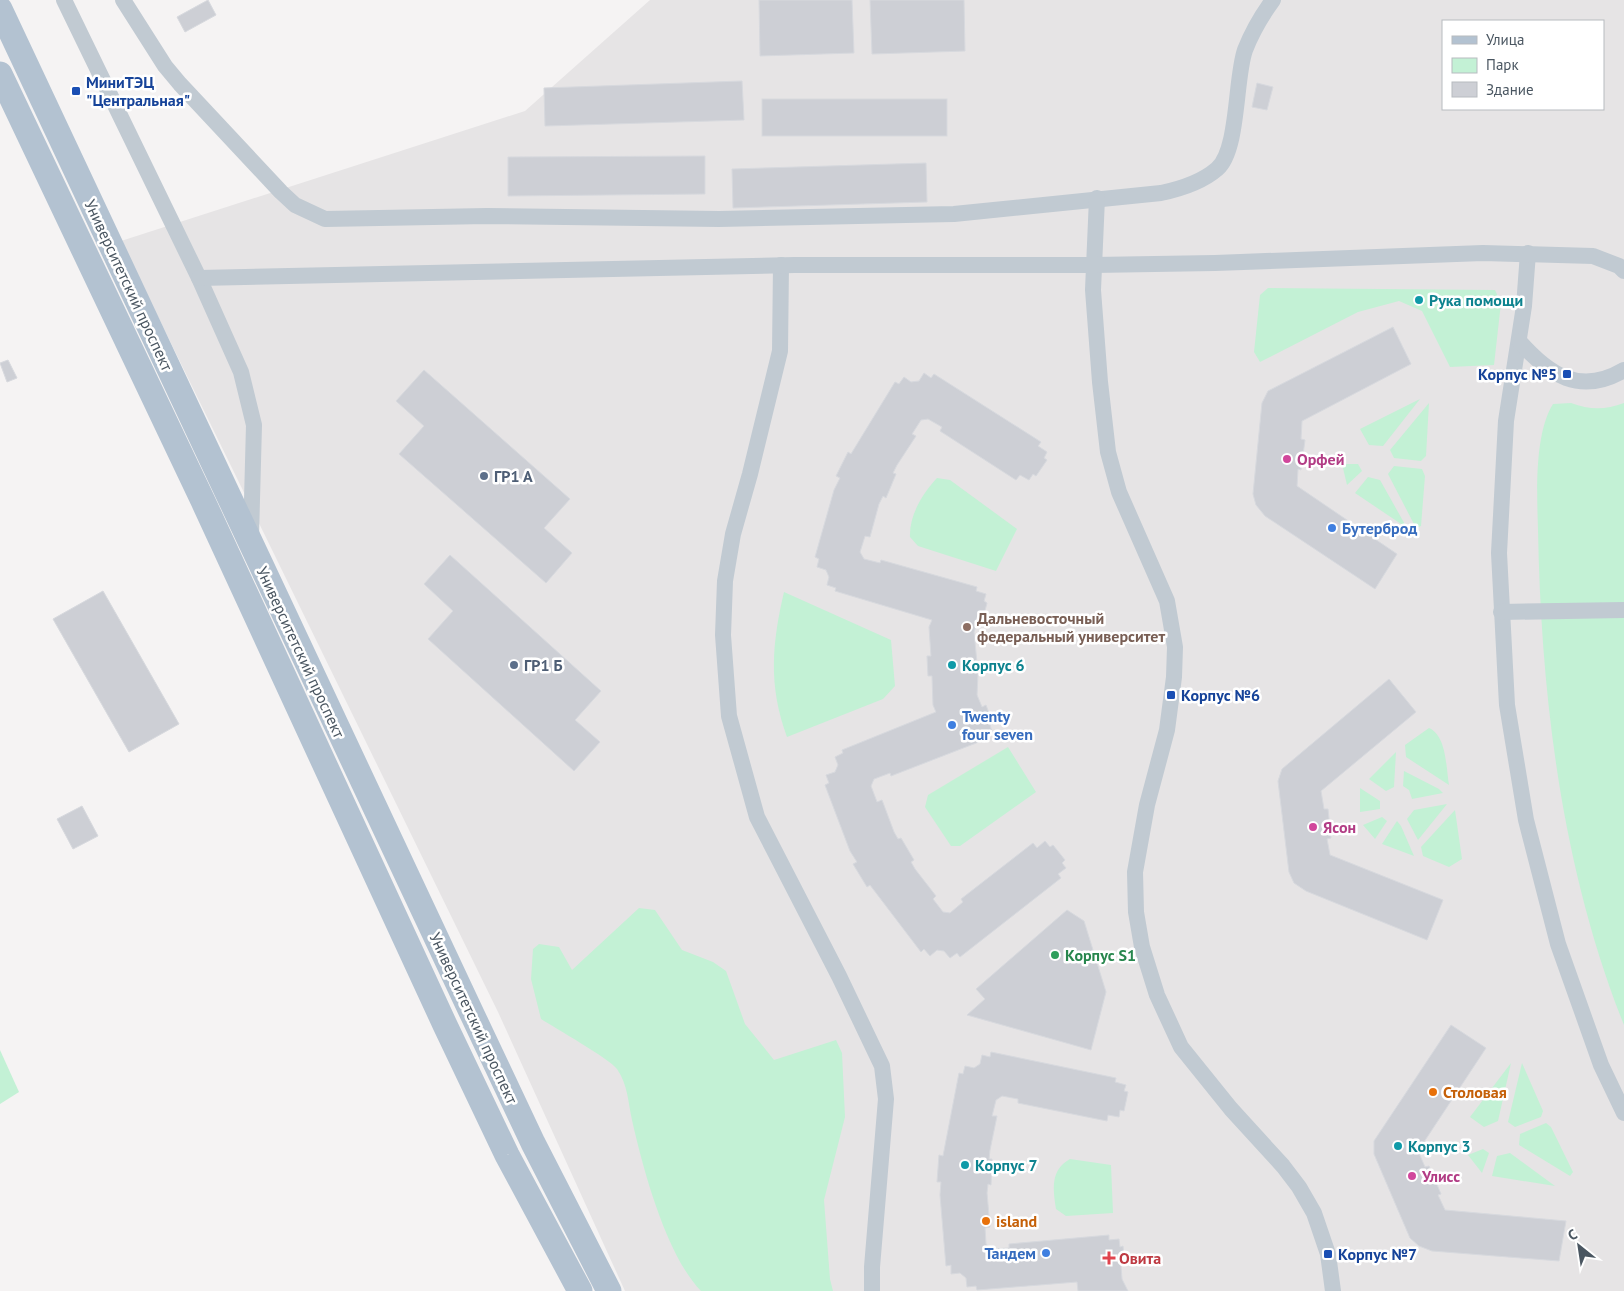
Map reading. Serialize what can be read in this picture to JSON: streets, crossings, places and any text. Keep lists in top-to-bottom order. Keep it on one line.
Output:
{"streets":{"main road":["Университетский проспект"]},"places":{"transit":["МиниТЭЦ \"Центральная\"","Корпус №5","Корпус №6","Корпус №7"],"other":["Рука помощи","Орфей","ГР1 А","Бутерброд","Дальневосточный федеральный университет","ГР1 Б","Корпус 6","Twenty four seven","Ясон","Корпус S1","Столовая","Корпус 3","Корпус 7","Улисс","island","Тандем"],"health":["Овита"]},"legend":["Улица","Парк","Здание"],"north":"top left"}
